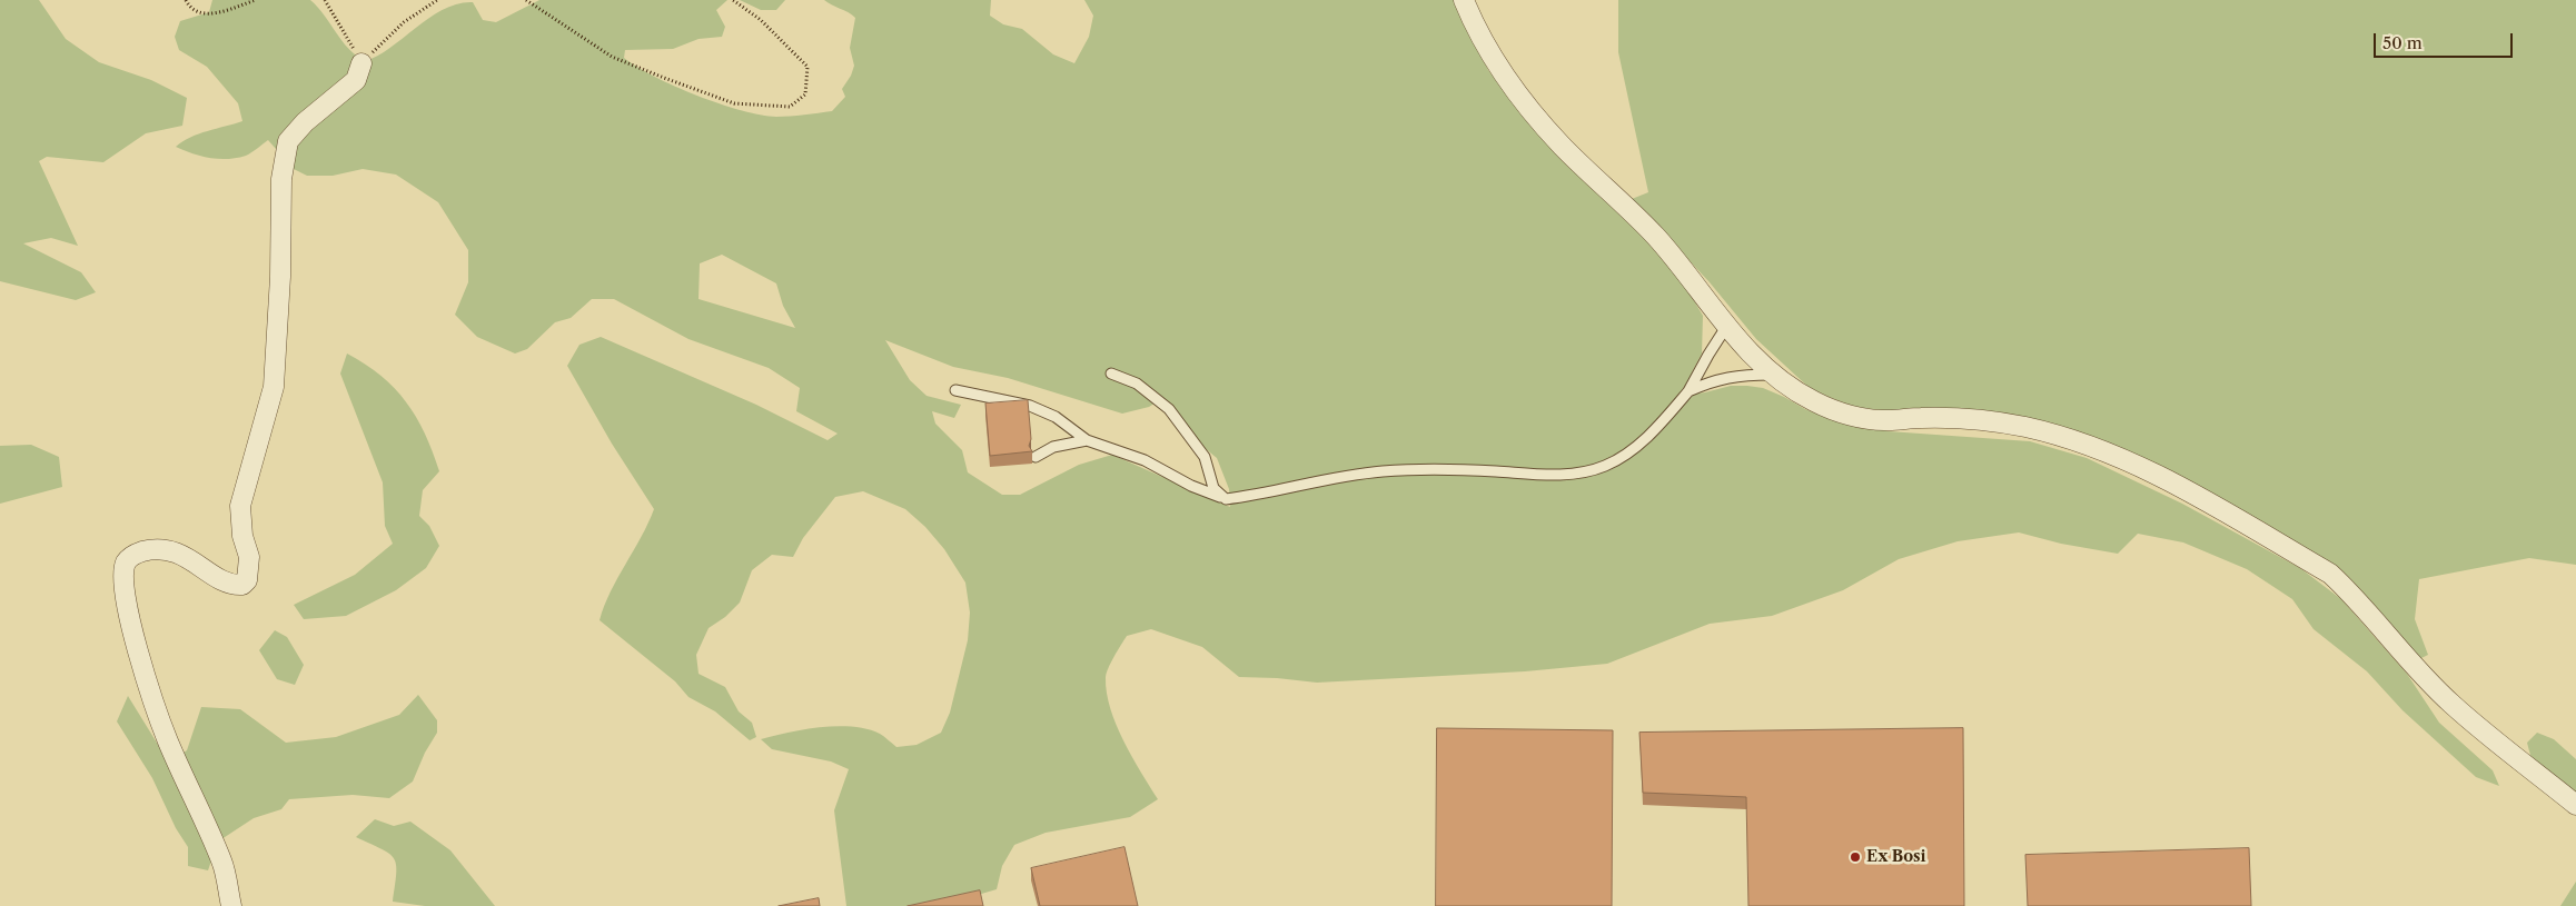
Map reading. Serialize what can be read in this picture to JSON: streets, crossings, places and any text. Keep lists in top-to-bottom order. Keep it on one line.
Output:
{"places":["Ex Bosi"],"scale_bar":"50 m"}
